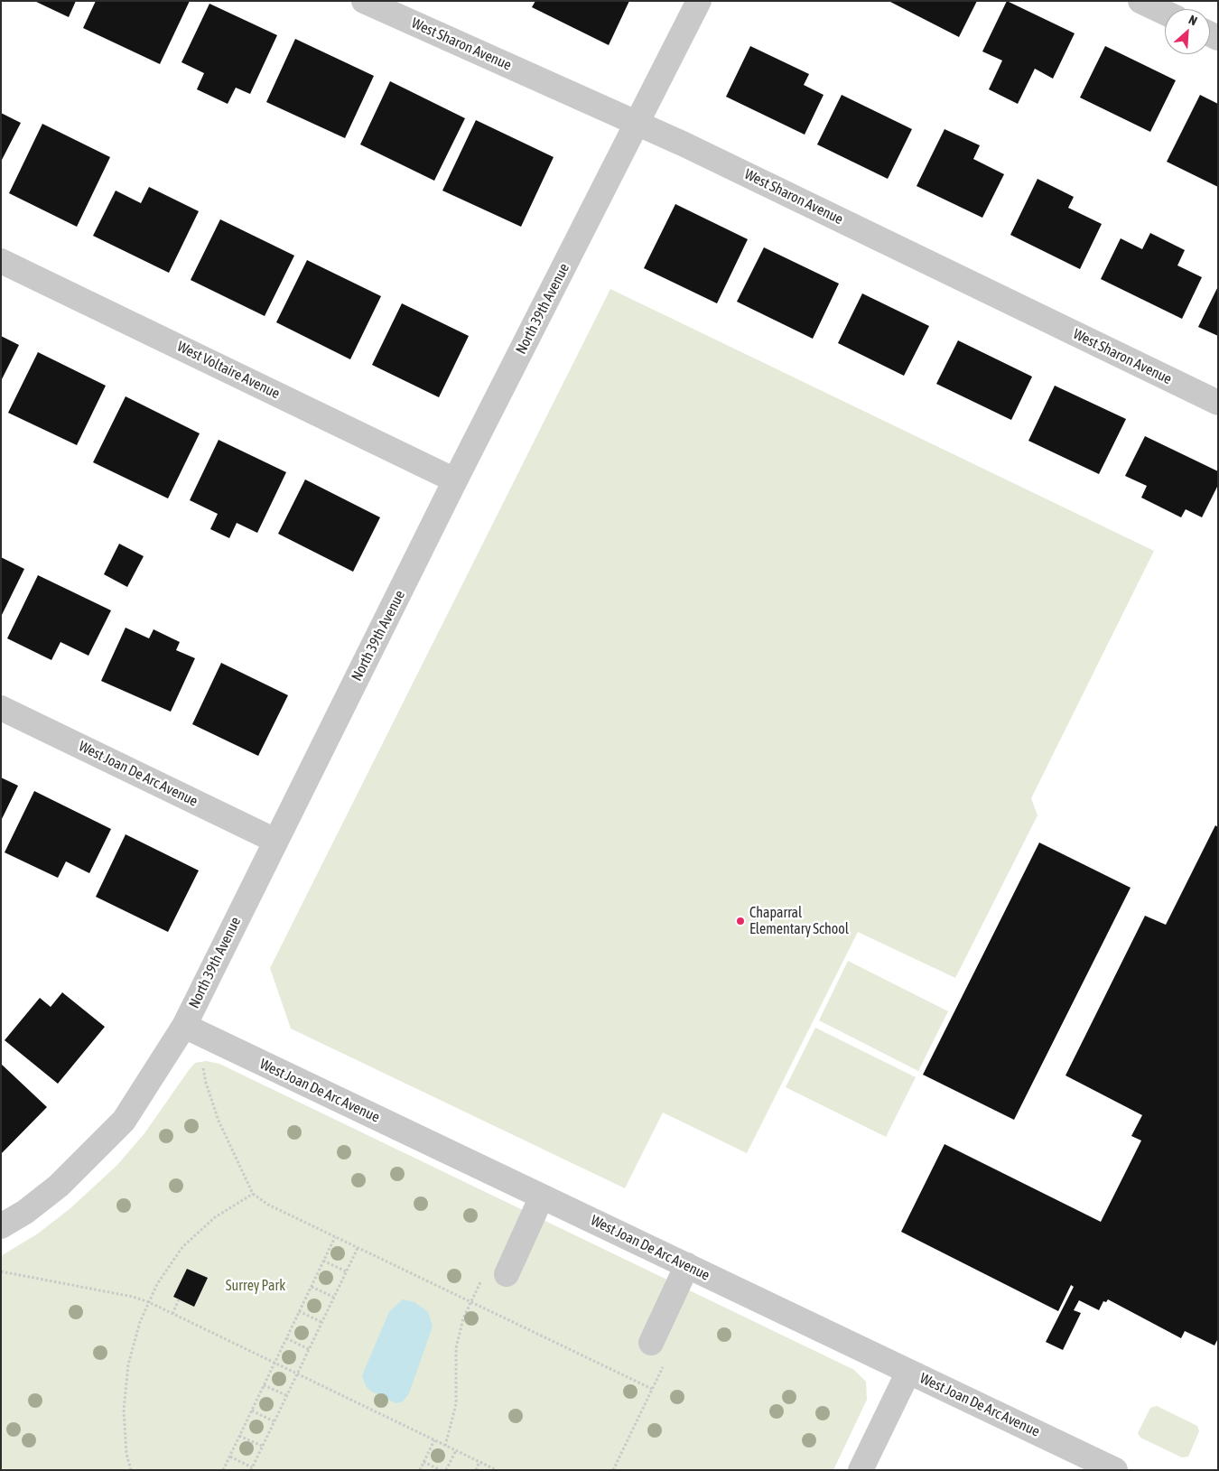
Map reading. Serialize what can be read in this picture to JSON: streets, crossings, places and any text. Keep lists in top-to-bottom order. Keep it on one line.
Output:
{"streets":{"street":["West Sharon Avenue","North 39th Avenue","West Voltaire Avenue","West Joan De Arc Avenue"]},"crossings":[["West Sharon Avenue","North 39th Avenue"],["North 39th Avenue","West Voltaire Avenue"],["North 39th Avenue","West Joan De Arc Avenue"]],"parks":["Surrey Park"],"places":["Chaparral Elementary School"],"north":"top right"}
